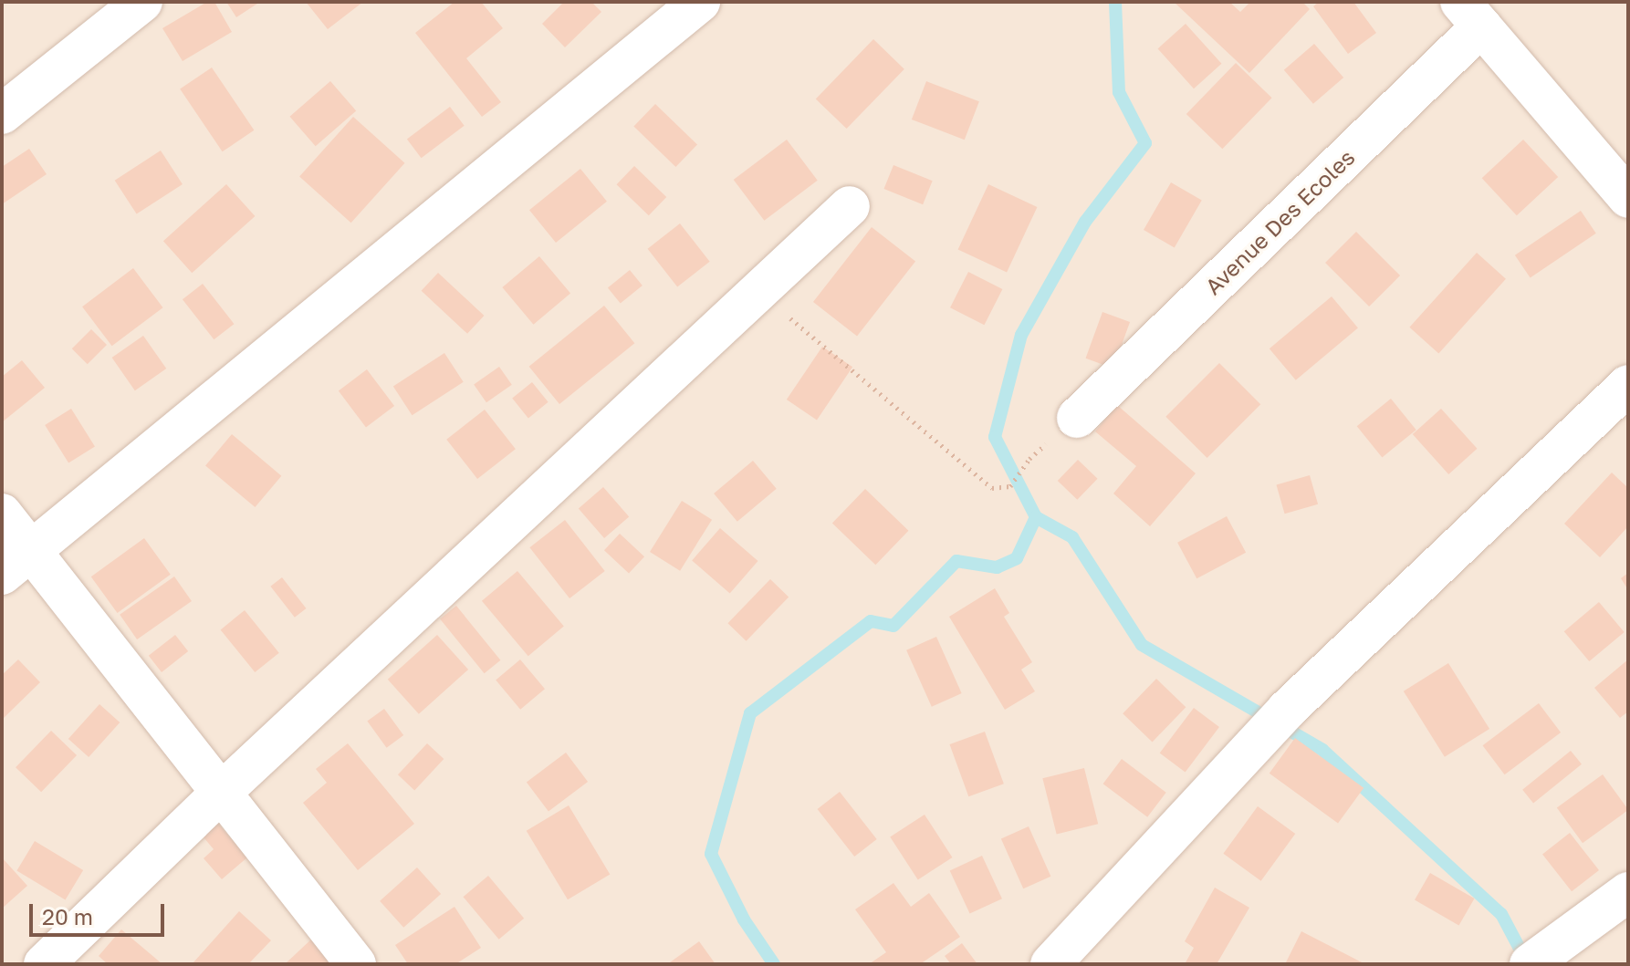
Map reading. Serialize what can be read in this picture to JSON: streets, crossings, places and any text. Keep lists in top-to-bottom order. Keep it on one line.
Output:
{"streets":{"street":["Avenue Des Ecoles"]},"scale_bar":"20 m"}
